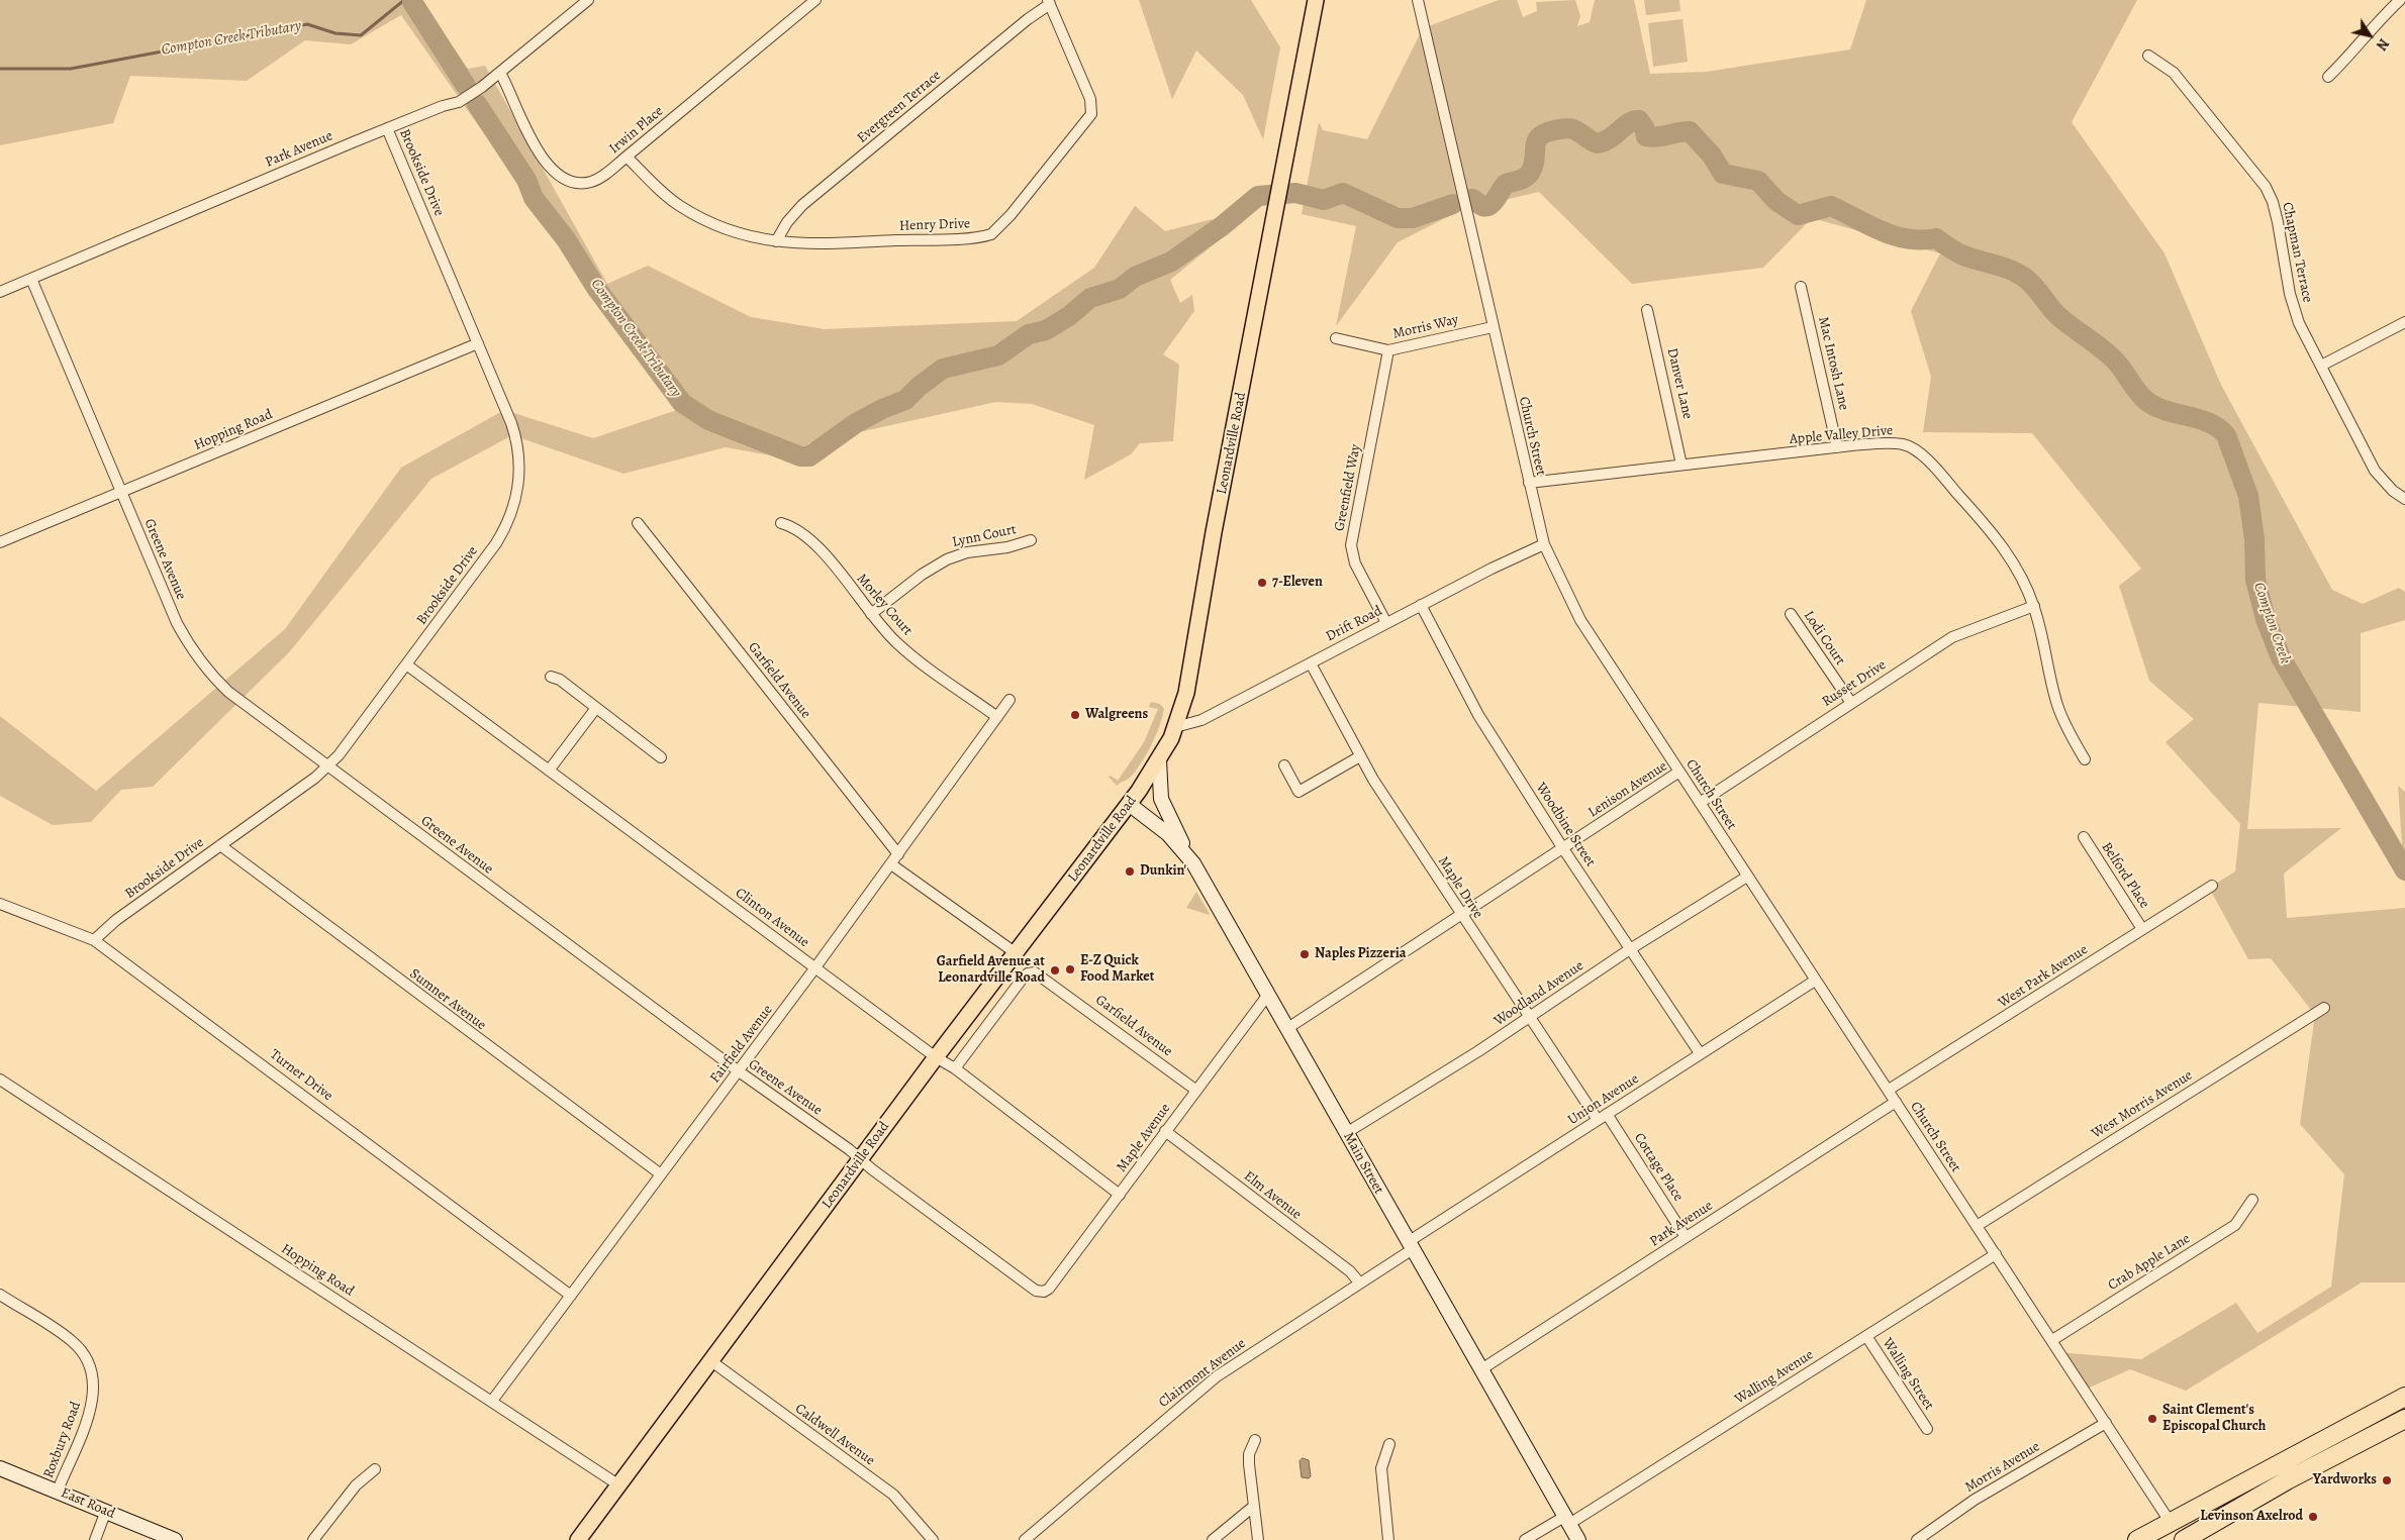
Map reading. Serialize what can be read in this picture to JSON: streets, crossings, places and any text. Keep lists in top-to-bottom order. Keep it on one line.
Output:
{"streets":{"main road":["Leonardville Road"],"street":["Evergreen Terrace","Irwin Place","Park Avenue","Brookside Drive","Henry Drive","Chapman Terrace","Morris Way","Mac Intosh Lane","Danver Lane","Hopping Road","Apple Valley Drive","Church Street","Greenfield Way","Lynn Court","Greene Avenue","Morley Court","Drift Road","Lodi Court","Garfield Avenue","Russet Drive","Lenison Avenue","Woodbine Street","Belford Place","Maple Drive","Clinton Avenue","West Park Avenue","Woodland Avenue","Sumner Avenue","Fairfield Avenue","Turner Drive","Union Avenue","West Morris Avenue","Maple Avenue","Main Street","Cottage Place","Elm Avenue","Crab Apple Lane","Clairmont Avenue","Walling Street","Walling Avenue","Caldwell Avenue","Roxbury Road","Morris Avenue","East Road"]},"crossings":[["Evergreen Terrace","Henry Drive"],["Irwin Place","Park Avenue"],["Irwin Place","Henry Drive"],["Park Avenue","Brookside Drive"],["Park Avenue","Church Street"],["Park Avenue","Greene Avenue"],["Park Avenue","Main Street"],["Park Avenue","Cottage Place"],["Brookside Drive","Hopping Road"],["Brookside Drive","Greene Avenue"],["Brookside Drive","Clinton Avenue"],["Brookside Drive","Sumner Avenue"],["Brookside Drive","Turner Drive"],["Morris Way","Church Street"],["Morris Way","Greenfield Way"],["Mac Intosh Lane","Apple Valley Drive"],["Danver Lane","Apple Valley Drive"],["Hopping Road","Leonardville Road"],["Hopping Road","Greene Avenue"],["Hopping Road","Fairfield Avenue"],["Apple Valley Drive","Church Street"],["Apple Valley Drive","Russet Drive"],["Church Street","Drift Road"],["Church Street","Russet Drive"],["Church Street","Lenison Avenue"],["Church Street","West Park Avenue"],["Church Street","Woodland Avenue"],["Church Street","Union Avenue"],["Church Street","West Morris Avenue"],["Church Street","Crab Apple Lane"],["Church Street","Walling Avenue"],["Church Street","Morris Avenue"],["Leonardville Road","Greene Avenue"],["Leonardville Road","Drift Road"],["Leonardville Road","Clinton Avenue"],["Leonardville Road","Main Street"],["Leonardville Road","Caldwell Avenue"],["Greenfield Way","Drift Road"],["Lynn Court","Morley Court"],["Greene Avenue","Fairfield Avenue"],["Greene Avenue","Maple Avenue"],["Morley Court","Fairfield Avenue"],["Drift Road","Woodbine Street"],["Drift Road","Maple Drive"],["Lodi Court","Russet Drive"],["Garfield Avenue","Clinton Avenue"],["Garfield Avenue","Fairfield Avenue"],["Garfield Avenue","Maple Avenue"],["Lenison Avenue","Woodbine Street"],["Lenison Avenue","Maple Drive"],["Lenison Avenue","Main Street"],["Woodbine Street","Woodland Avenue"],["Woodbine Street","Union Avenue"],["Belford Place","West Park Avenue"],["Maple Drive","Woodland Avenue"],["Maple Drive","Union Avenue"],["Clinton Avenue","Fairfield Avenue"],["Clinton Avenue","Maple Avenue"],["Woodland Avenue","Main Street"],["Sumner Avenue","Fairfield Avenue"],["Fairfield Avenue","Turner Drive"],["Union Avenue","Main Street"],["Union Avenue","Cottage Place"],["Union Avenue","Clairmont Avenue"],["Maple Avenue","Main Street"],["Maple Avenue","Elm Avenue"],["Main Street","Clairmont Avenue"],["Main Street","Walling Avenue"],["Elm Avenue","Clairmont Avenue"],["Walling Street","Walling Avenue"],["Roxbury Road","East Road"]],"water":["Compton Creek Tributary","Compton Creek"],"places":["7-Eleven","Walgreens","Dunkin'","Naples Pizzeria","E-Z Quick Food Market","Garfield Avenue at Leonardville Road","Saint Clement's Episcopal Church","Yardworks","Levinson Axelrod"],"north":"bottom right"}
